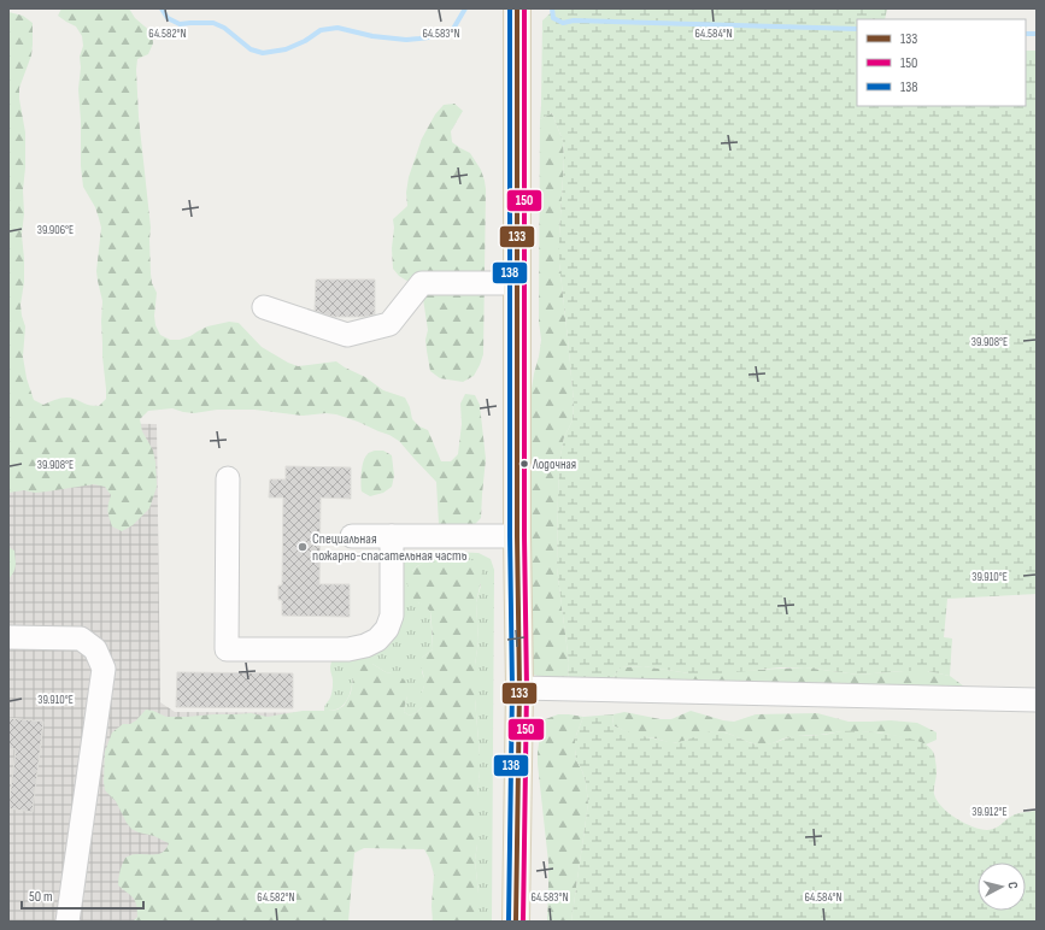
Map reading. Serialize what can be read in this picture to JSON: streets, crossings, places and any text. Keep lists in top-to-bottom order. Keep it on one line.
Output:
{"places":["Лодочная","Специальная пожарно-спасательная часть"],"lines":["transit line 133","transit line 150","transit line 138"],"legend":["133","150","138"],"scale_bar":"50 m","north":"right","coordinates":["64.582°N","64.583°N","64.584°N","39.906°E","39.908°E","39.910°E","39.912°E"]}
